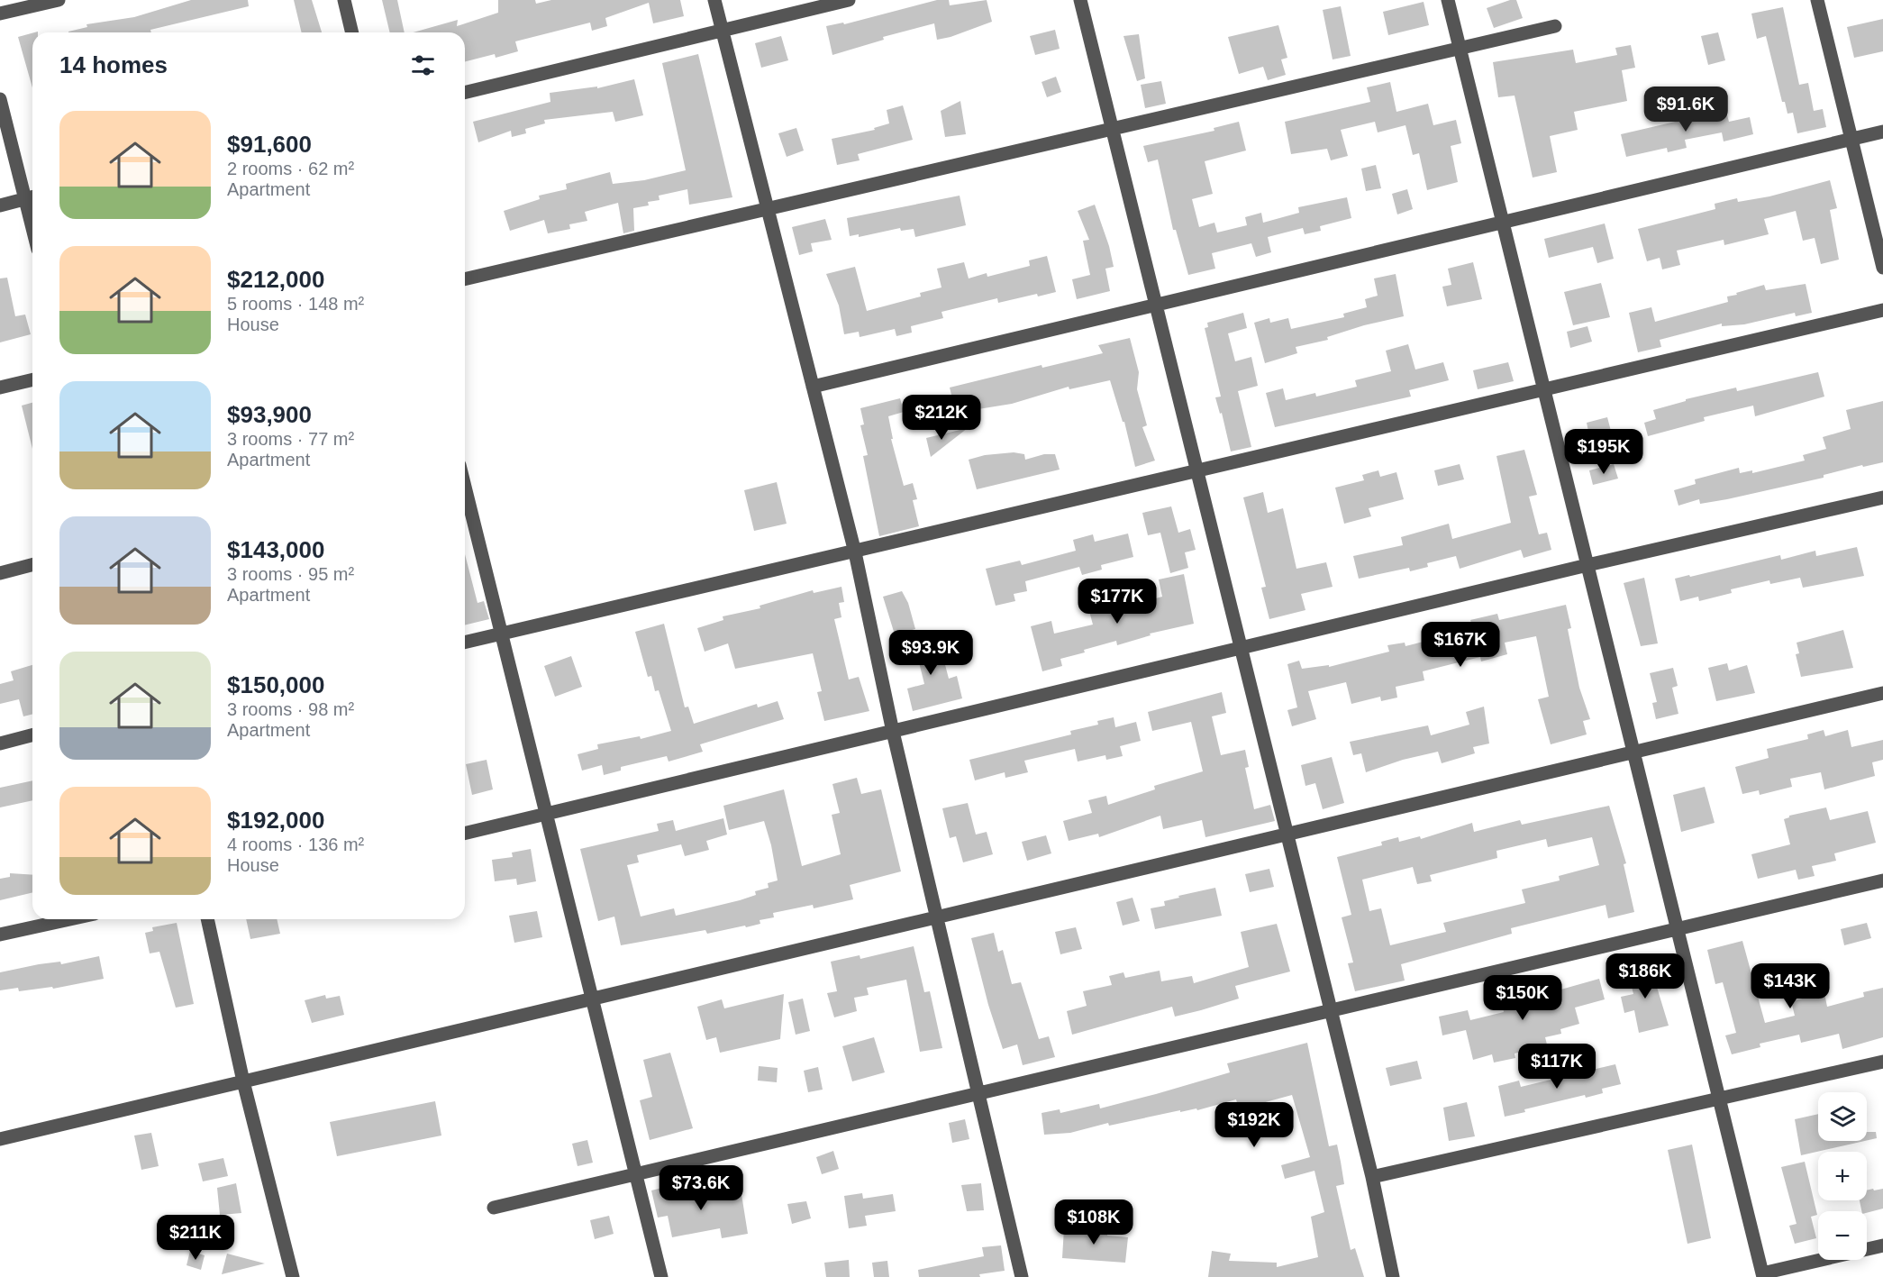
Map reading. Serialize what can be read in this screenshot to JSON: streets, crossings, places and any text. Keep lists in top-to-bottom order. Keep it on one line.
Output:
{"page":{"heading":"14 homes","price":["$91.6K","$212K","$195K","$177K","$167K","$93.9K","$186K","$143K","$150K","$117K","$192K","$73.6K","$108K","$211K"],"list":[{"name":"$91,600","note":"2 rooms · 62 m² · Apartment"},{"name":"$212,000","note":"5 rooms · 148 m² · House"},{"name":"$93,900","note":"3 rooms · 77 m² · Apartment"},{"name":"$143,000","note":"3 rooms · 95 m² · Apartment"},{"name":"$150,000","note":"3 rooms · 98 m² · Apartment"},{"name":"$192,000","note":"4 rooms · 136 m² · House"}],"map_buttons":["+","−"]}}
